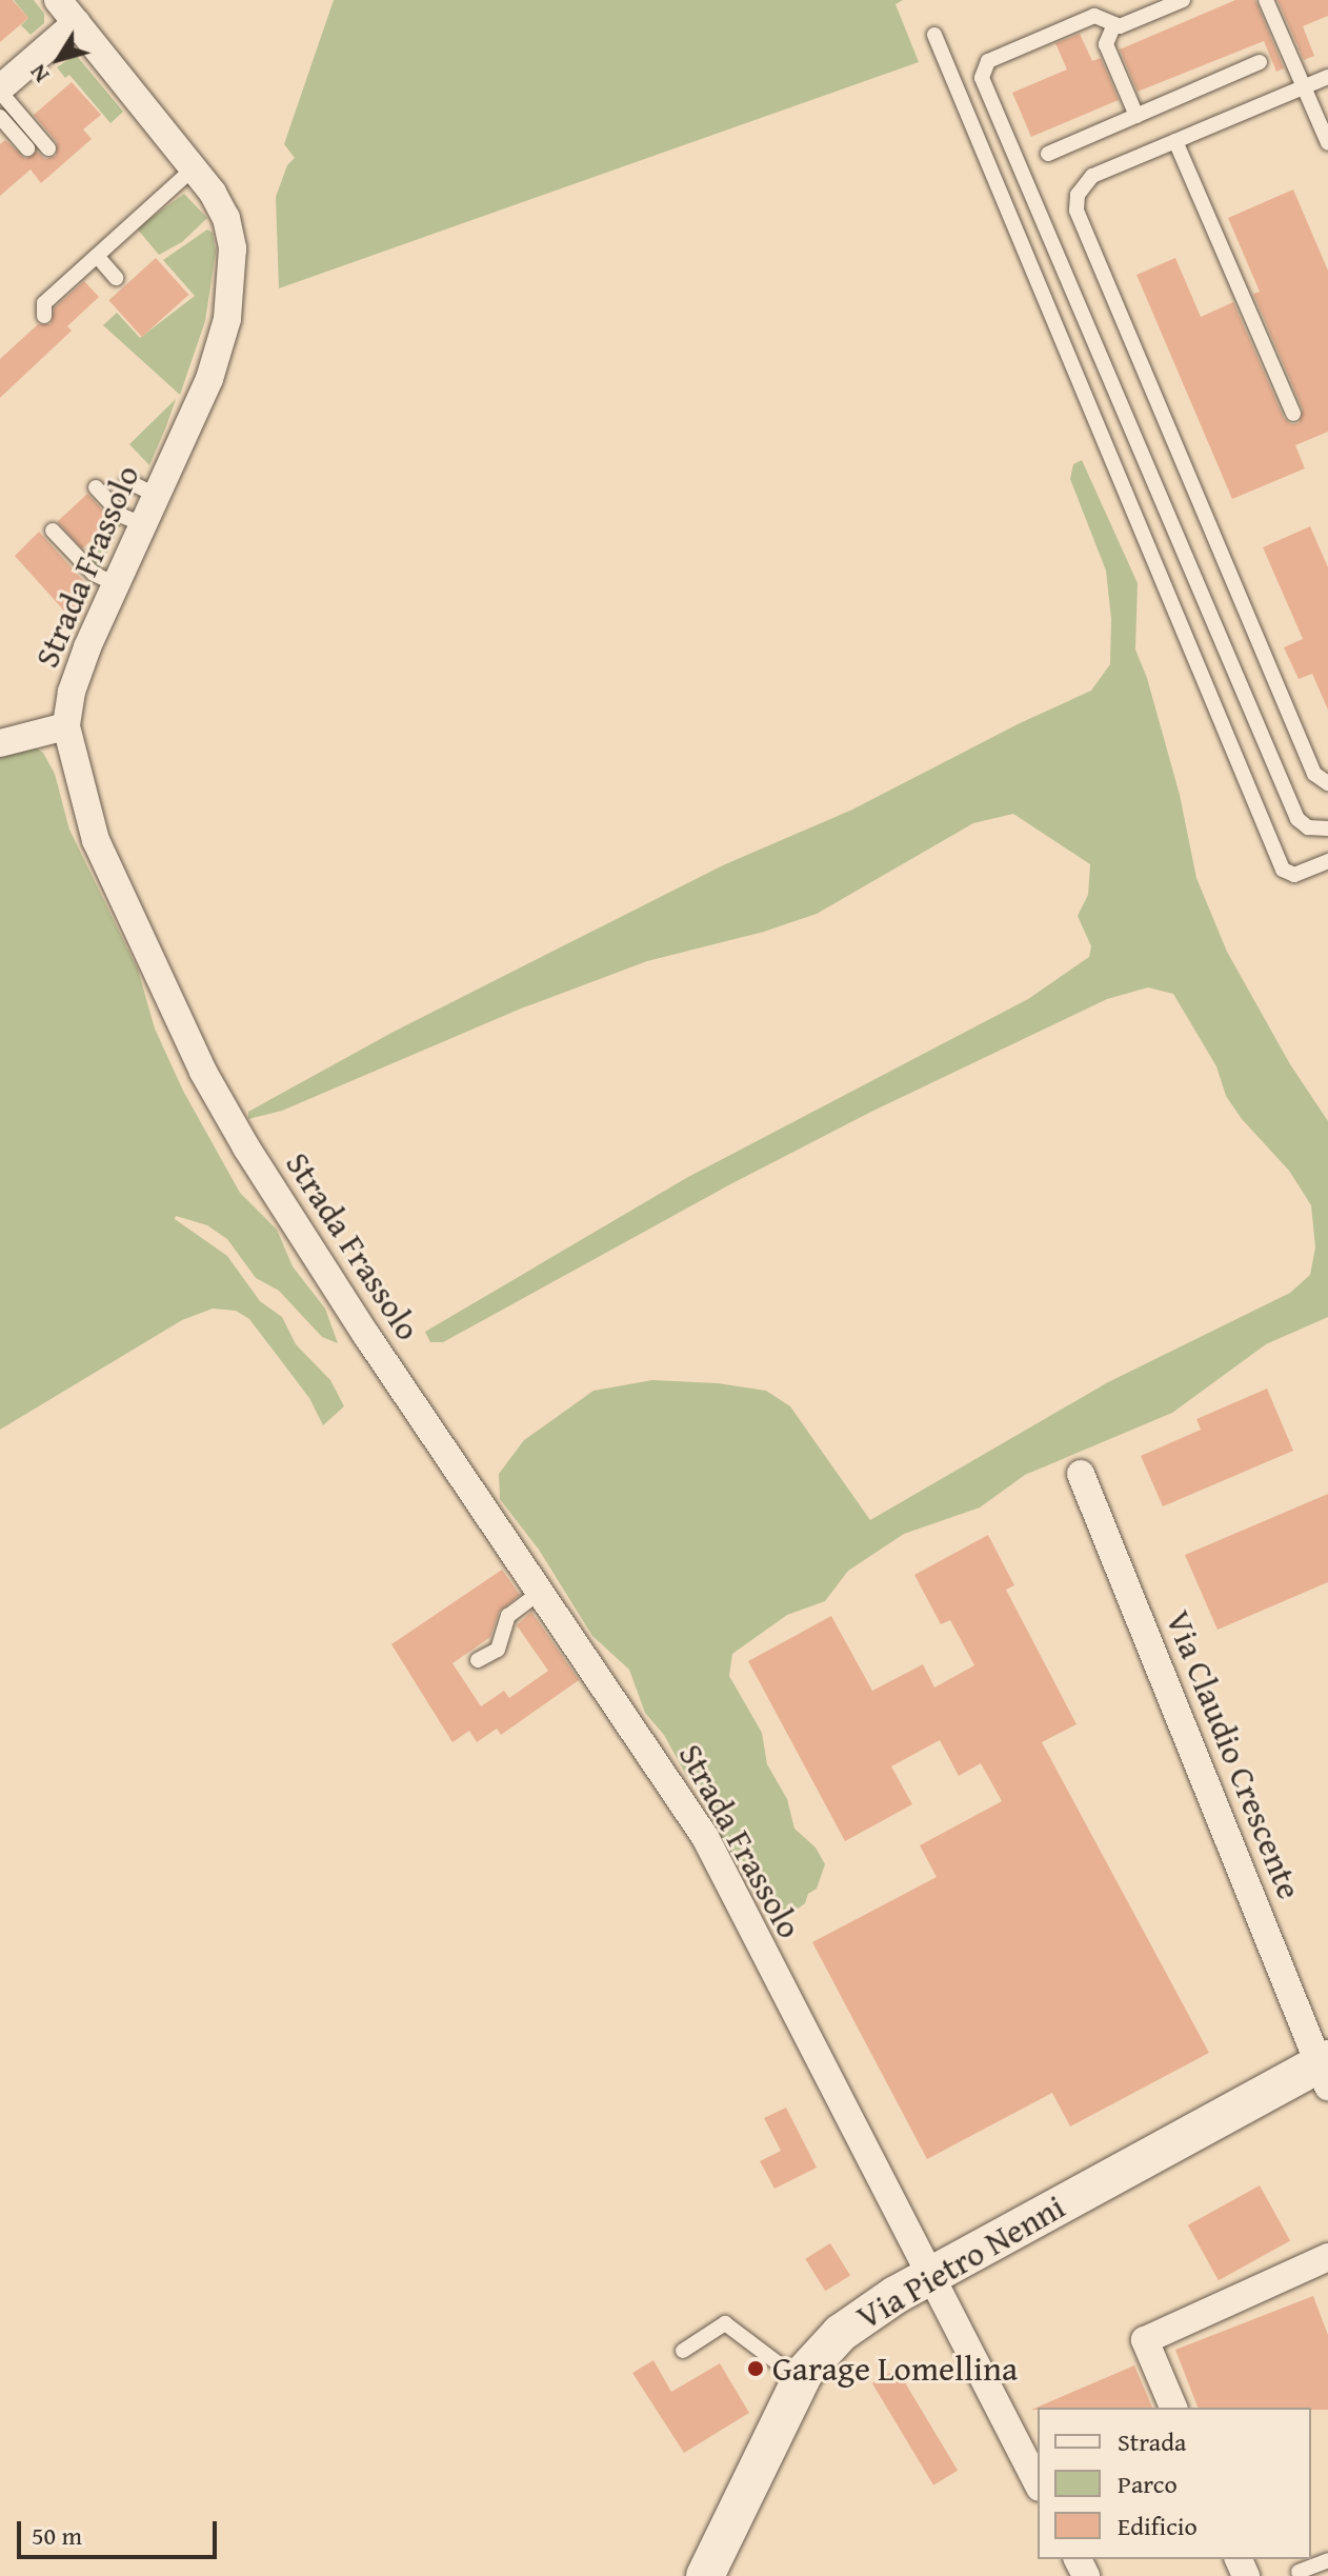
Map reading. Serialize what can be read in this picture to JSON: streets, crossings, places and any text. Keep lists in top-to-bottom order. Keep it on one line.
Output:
{"streets":{"street":["Strada Frassolo","Via Claudio Crescente","Via Pietro Nenni"]},"crossings":[["Strada Frassolo","Via Pietro Nenni"],["Via Claudio Crescente","Via Pietro Nenni"]],"places":["Garage Lomellina"],"legend":["Strada","Parco","Edificio"],"scale_bar":"50 m","north":"bottom left"}
